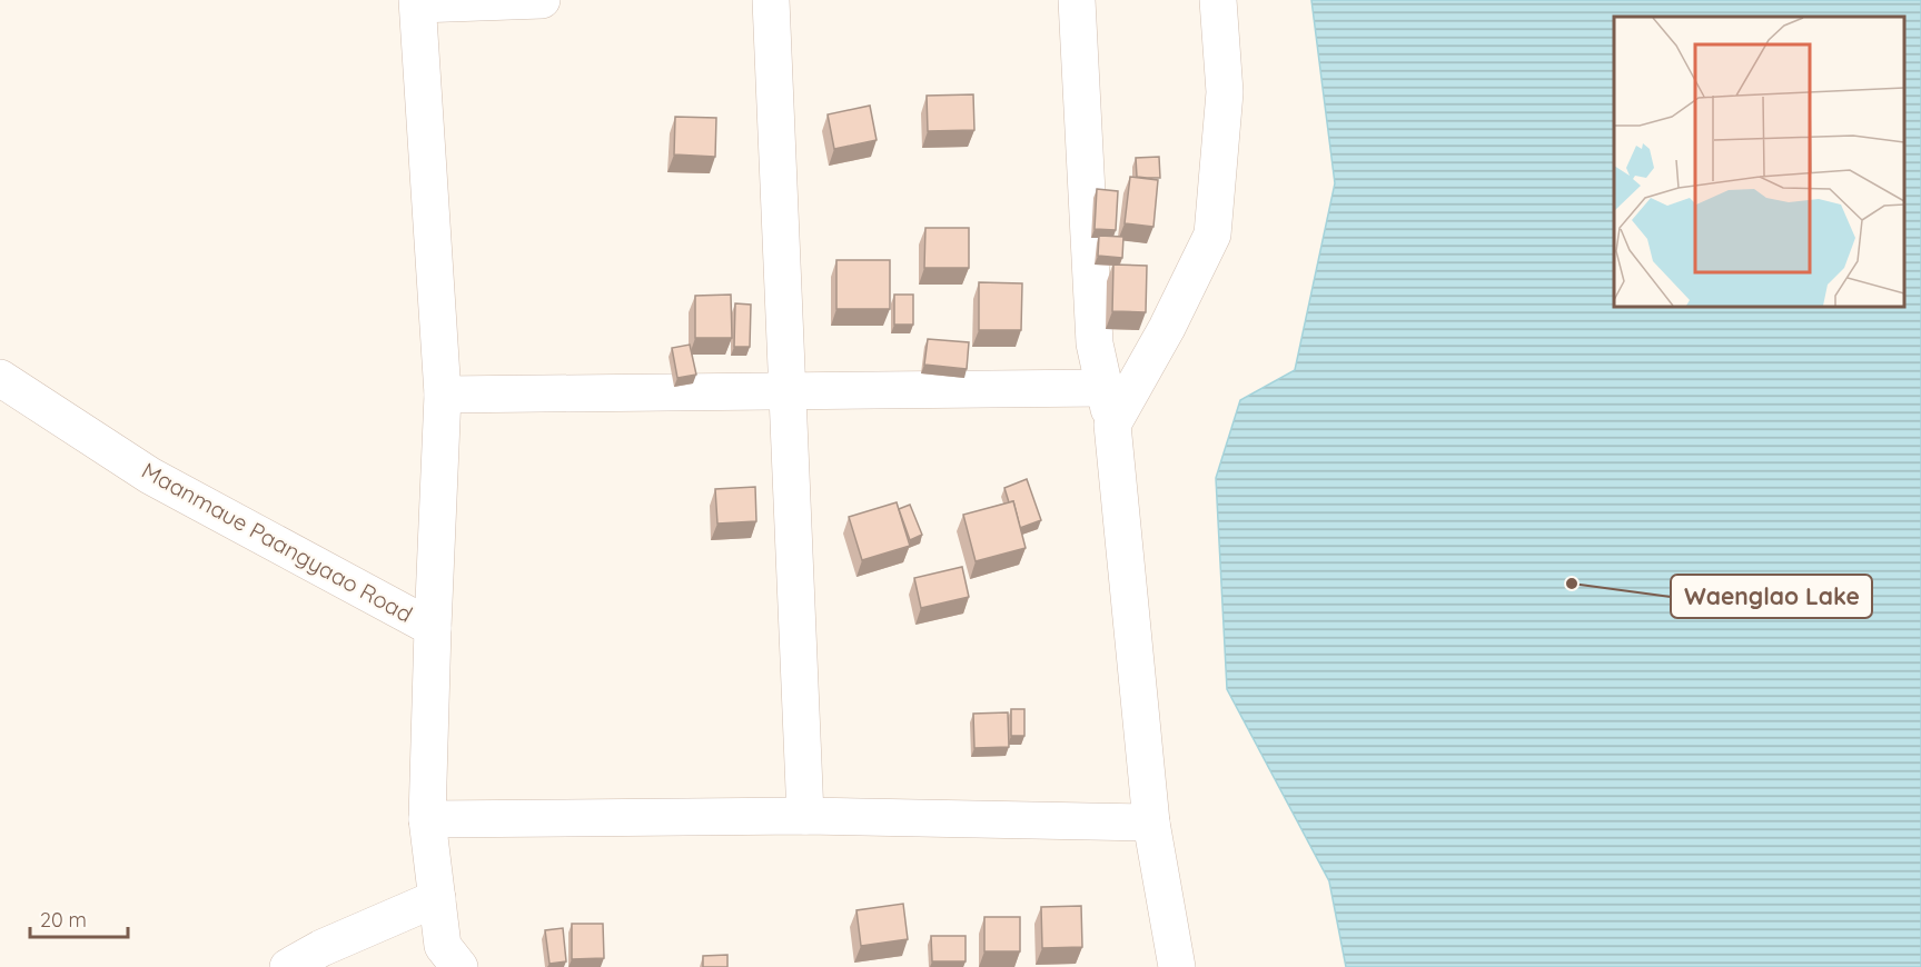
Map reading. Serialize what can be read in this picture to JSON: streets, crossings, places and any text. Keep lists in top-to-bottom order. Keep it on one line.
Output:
{"streets":{"street":["Maanmaue Paangyaao Road"]},"places":["Waenglao Lake"],"scale_bar":"20 m"}
